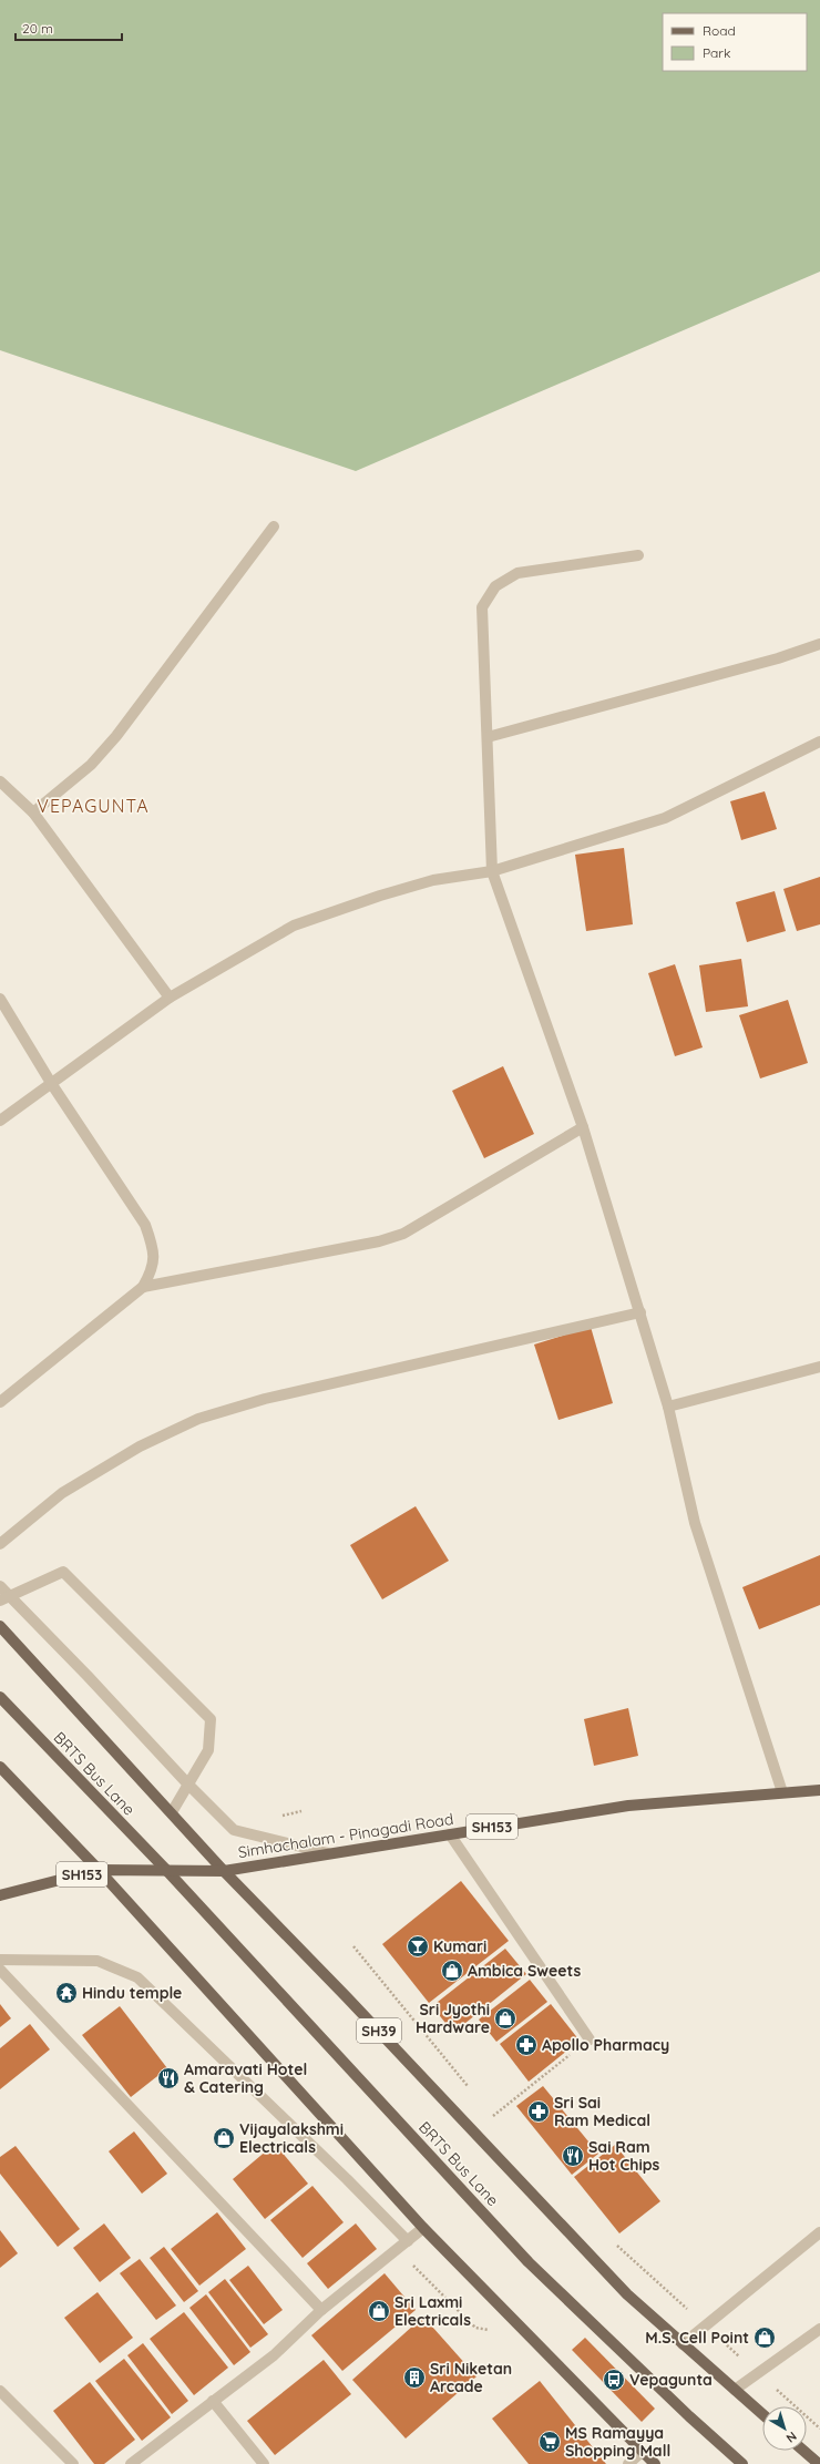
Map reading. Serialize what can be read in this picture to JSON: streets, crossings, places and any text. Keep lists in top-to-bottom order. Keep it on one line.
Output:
{"streets":{"main road":["BRTS Bus Lane","SH153","Simhachalam - Pinagadi Road","SH39"]},"crossings":[["BRTS Bus Lane","SH153"],["BRTS Bus Lane","Simhachalam - Pinagadi Road"],["SH153","Simhachalam - Pinagadi Road"],["Simhachalam - Pinagadi Road","SH39"]],"districts":["VEPAGUNTA"],"places":{"bar":["Kumari"],"shop":["Ambica Sweets","Sri Jyothi Hardware","Vijayalakshmi Electricals","Sri Laxmi Electricals","M.S. Cell Point"],"temple":["Hindu temple"],"pharmacy":["Apollo Pharmacy","Sri Sai Ram Medical"],"restaurant":["Amaravati Hotel & Catering","Sai Ram Hot Chips"],"building":["Sri Niketan Arcade"],"bus stop":["Vepagunta"],"supermarket":["MS Ramayya Shopping Mall"]},"legend":["Road","Park"],"scale_bar":"20 m","north":"bottom right"}
